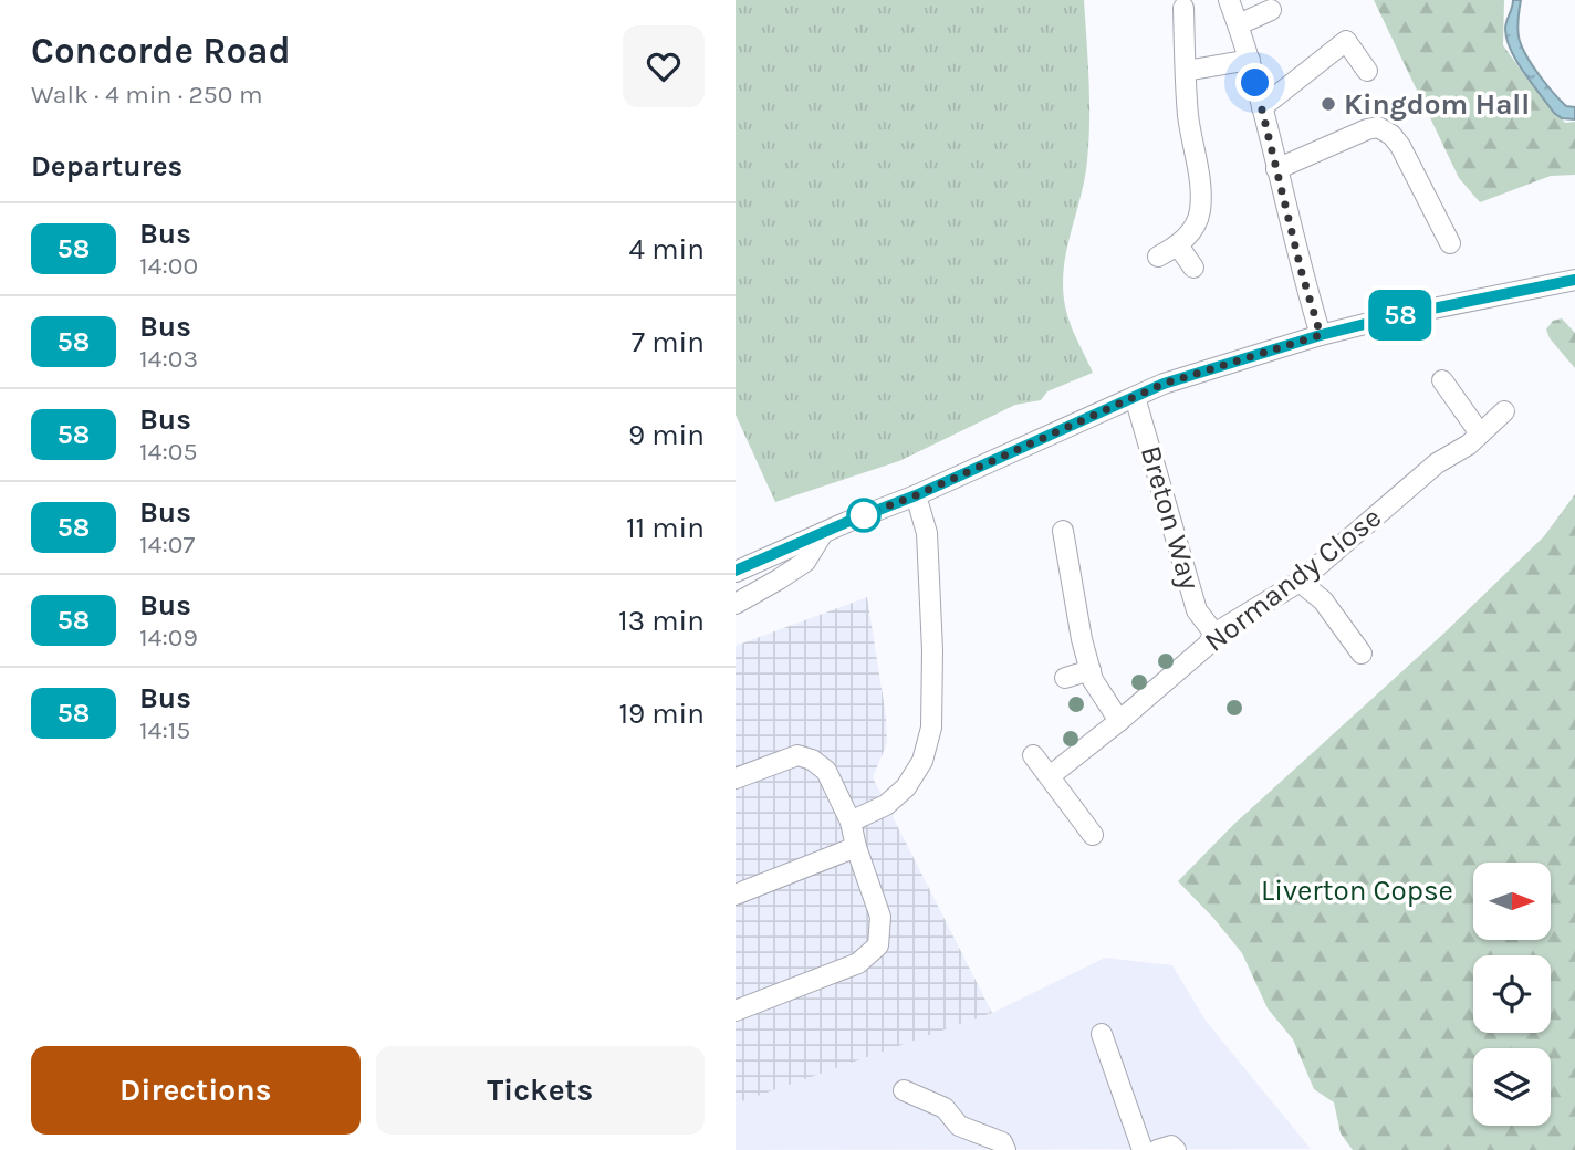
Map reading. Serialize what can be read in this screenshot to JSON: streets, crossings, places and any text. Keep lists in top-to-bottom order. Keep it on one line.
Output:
{"streets":{"street":["Breton Way","Normandy Close"]},"crossings":[["Breton Way","Normandy Close"]],"parks":["Liverton Copse"],"places":["Kingdom Hall"],"lines":["bus line 58"],"north":"right","page":{"heading":[["Concorde Road","Walk · 4 min · 250 m"],"Departures"],"on_map":"58","list":[{"mark":"58","name":"Bus","note":"14:00","value":"4 min"},{"mark":"58","name":"Bus","note":"14:03","value":"7 min"},{"mark":"58","name":"Bus","note":"14:05","value":"9 min"},{"mark":"58","name":"Bus","note":"14:07","value":"11 min"},{"mark":"58","name":"Bus","note":"14:09","value":"13 min"},{"mark":"58","name":"Bus","note":"14:15","value":"19 min"}],"buttons":["Directions","Tickets"]}}
